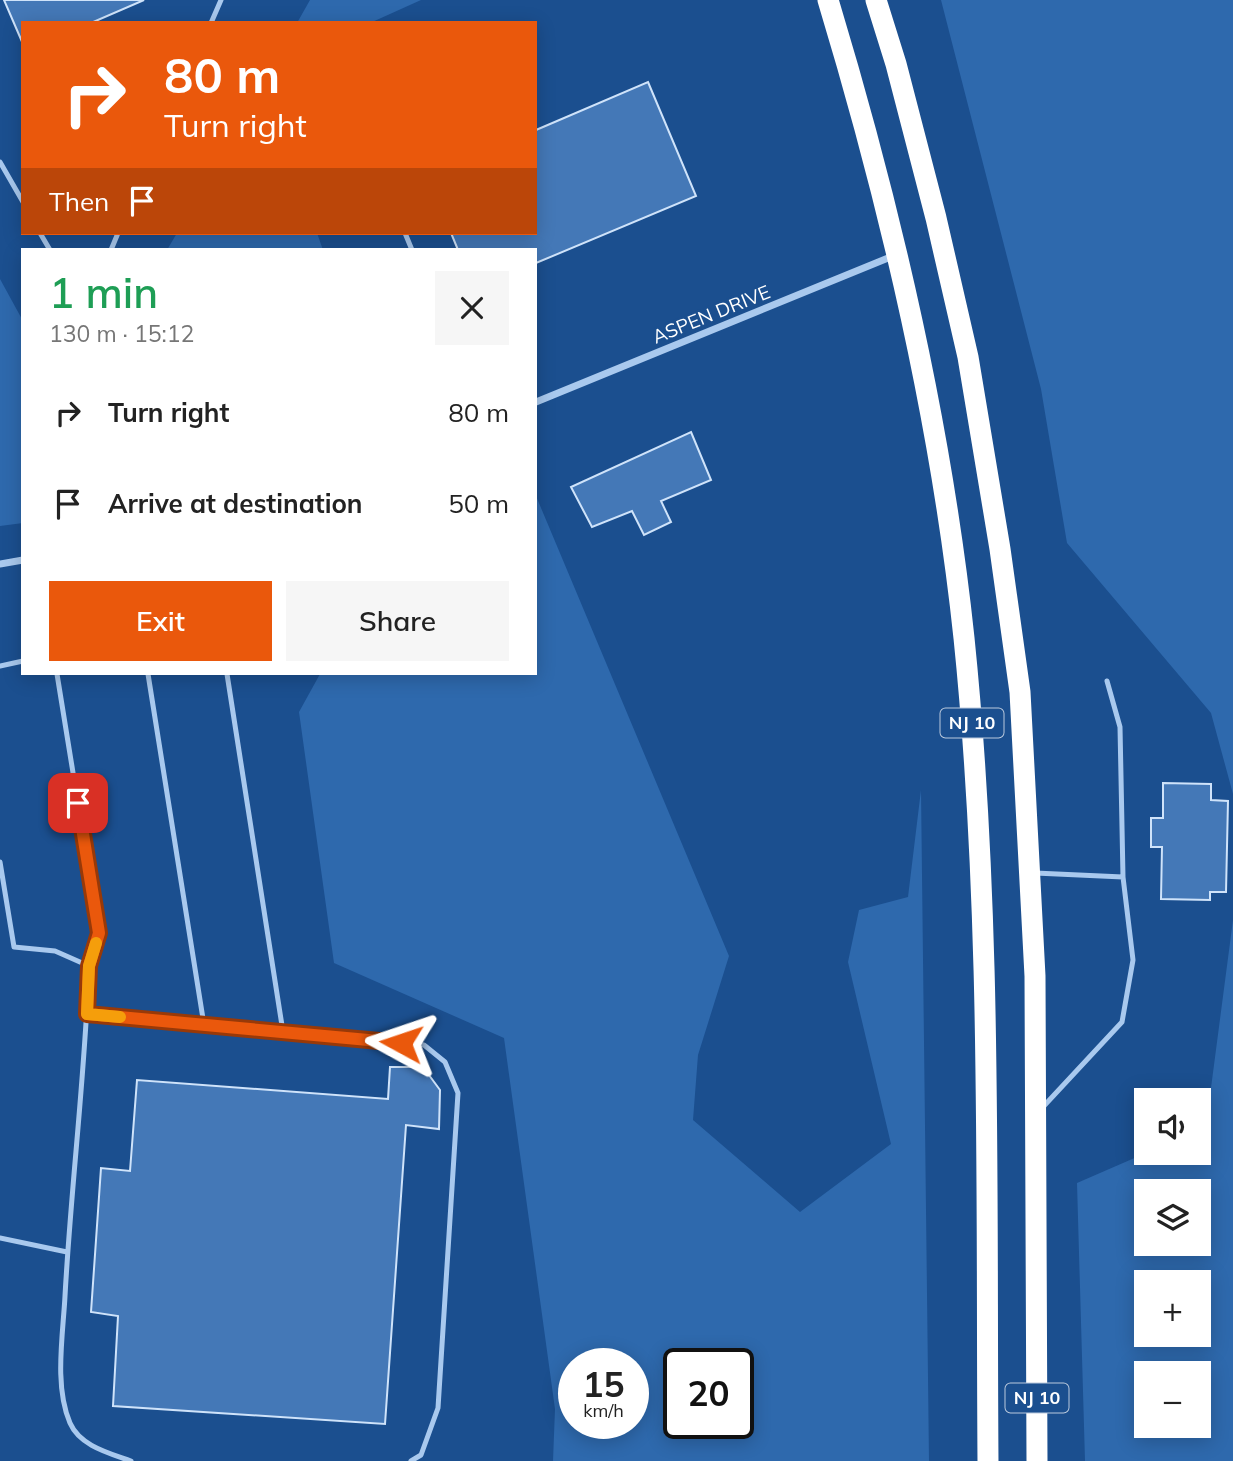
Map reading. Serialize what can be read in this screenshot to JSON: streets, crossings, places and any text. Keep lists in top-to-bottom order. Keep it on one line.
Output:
{"streets":{"highway":["NJ 10"],"street":["ASPEN DRIVE"]},"crossings":[["ASPEN DRIVE","NJ 10"]],"page":{"turn":["80 m","Turn right"],"then":"Then","heading":["1 min","130 m · 15:12"],"list":[{"name":"Turn right","value":"80 m"},{"name":"Arrive at destination","value":"50 m"}],"buttons":["Exit","Share"],"map_buttons":["+","−"],"speed":"15 km/h","limit":"20"}}
